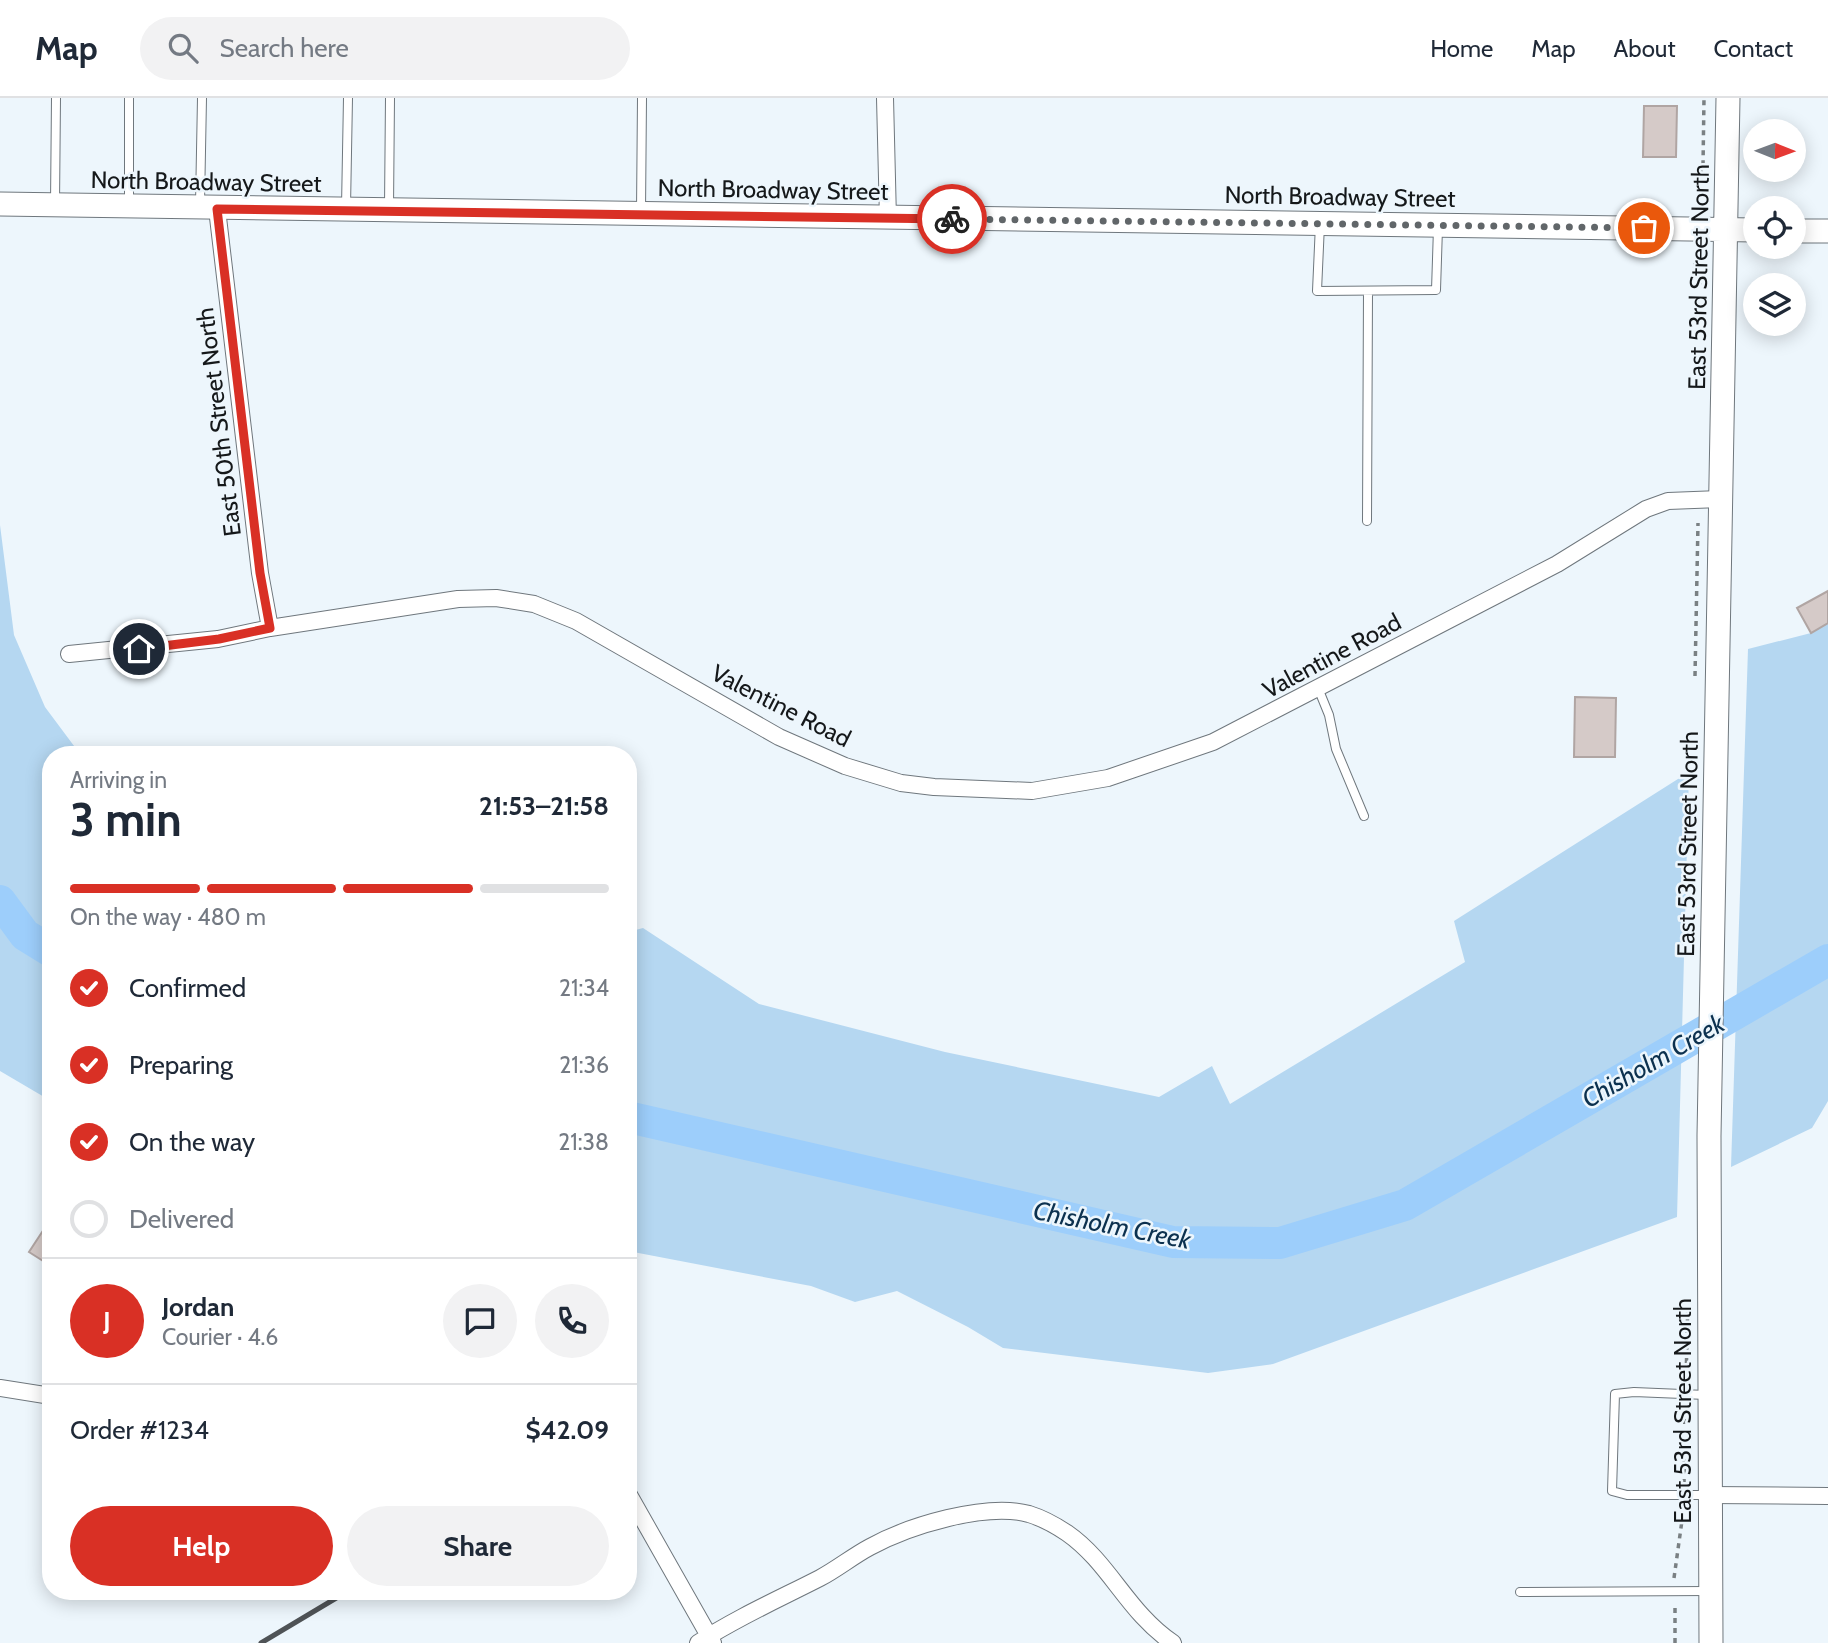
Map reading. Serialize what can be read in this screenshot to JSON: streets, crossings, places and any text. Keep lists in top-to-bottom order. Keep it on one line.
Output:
{"streets":{"main road":["North Broadway Street","East 53rd Street North"],"street":["East 50th Street North","Valentine Road"]},"crossings":[["North Broadway Street","East 53rd Street North"],["North Broadway Street","East 50th Street North"],["East 53rd Street North","Valentine Road"],["East 50th Street North","Valentine Road"]],"water":["Chisholm Creek"],"north":"right","page":{"header":"Map","search":"Search here","nav":["Home","Map","About","Contact"],"heading":["3 min","Arriving in","21:53–21:58"],"panel":["Jordan","Courier · 4.6","Order #1234","$42.09"],"bar":"On the way · 480 m","list":[["Confirmed","21:34"],["Preparing","21:36"],["On the way","21:38"],"Delivered"],"round":"J","buttons":["Help","Share"]}}
